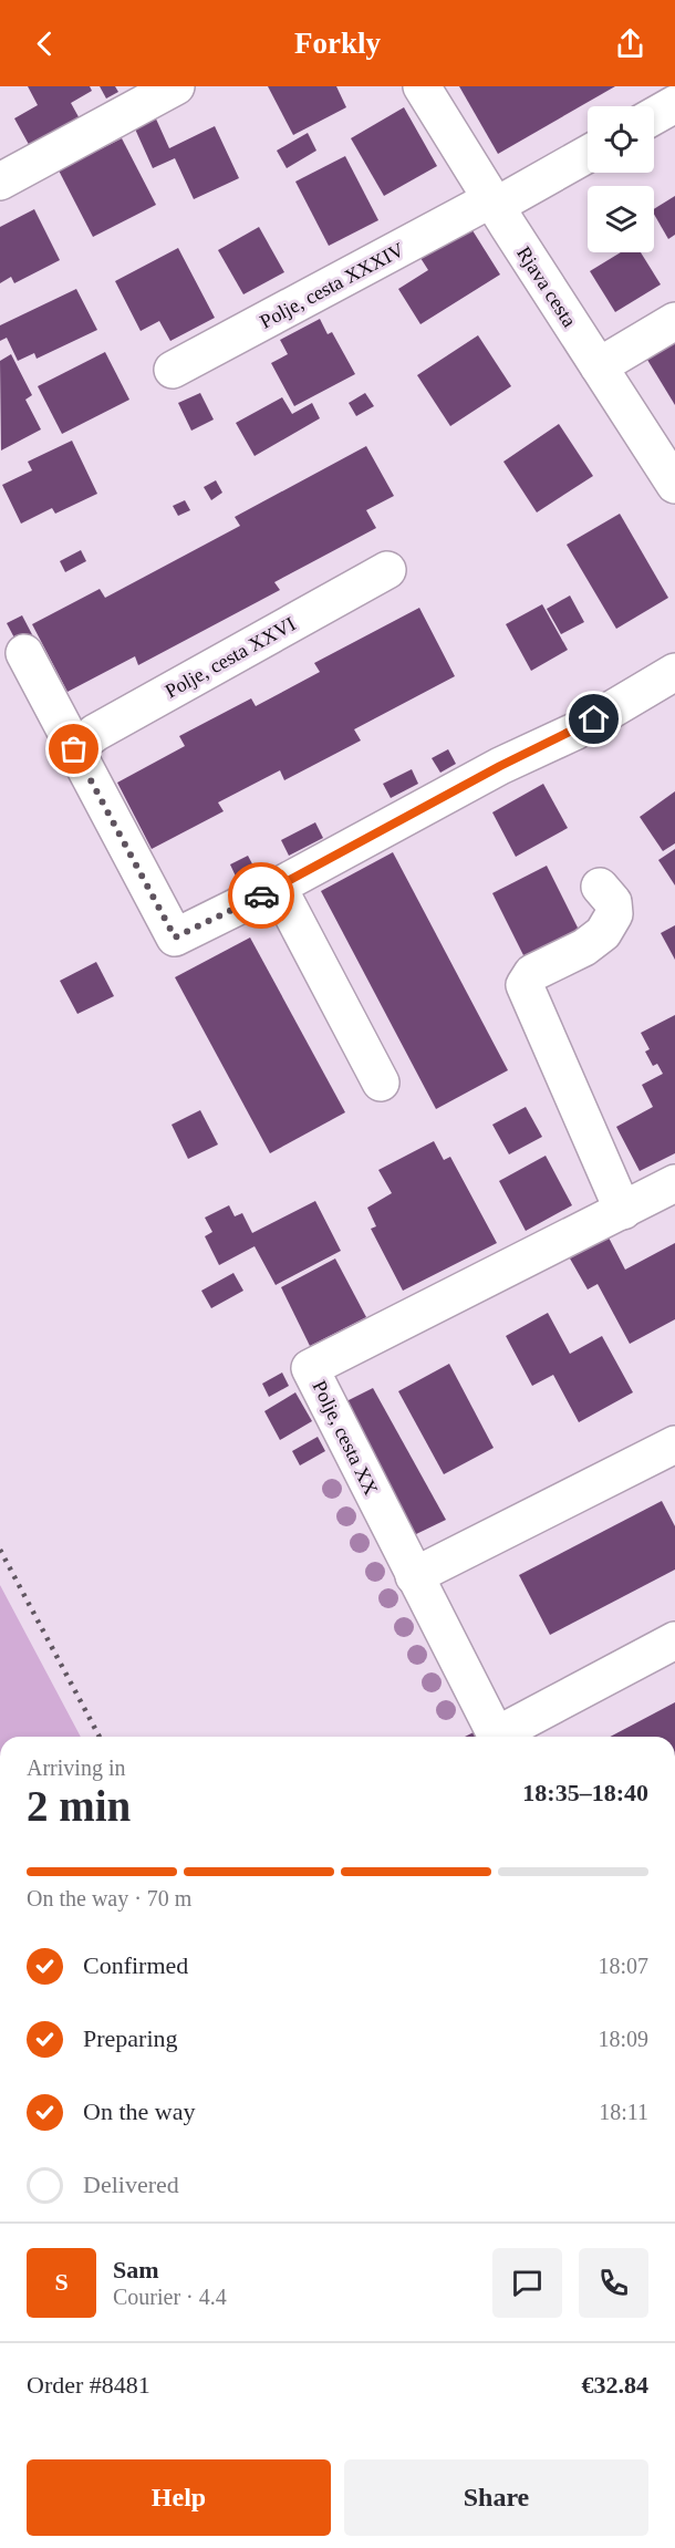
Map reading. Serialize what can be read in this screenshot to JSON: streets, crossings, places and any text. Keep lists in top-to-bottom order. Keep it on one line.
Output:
{"streets":{"street":["Polje, cesta XXXIV","Rjava cesta","Polje, cesta XXVI","Polje, cesta XX"]},"crossings":[["Polje, cesta XXXIV","Rjava cesta"]],"page":{"header":"Forkly","heading":["2 min","Arriving in","18:35–18:40"],"panel":["Sam","Courier · 4.4","Order #8481","€32.84"],"bar":"On the way · 70 m","list":[["Confirmed","18:07"],["Preparing","18:09"],["On the way","18:11"],"Delivered"],"round":"S","buttons":["Help","Share"]}}
